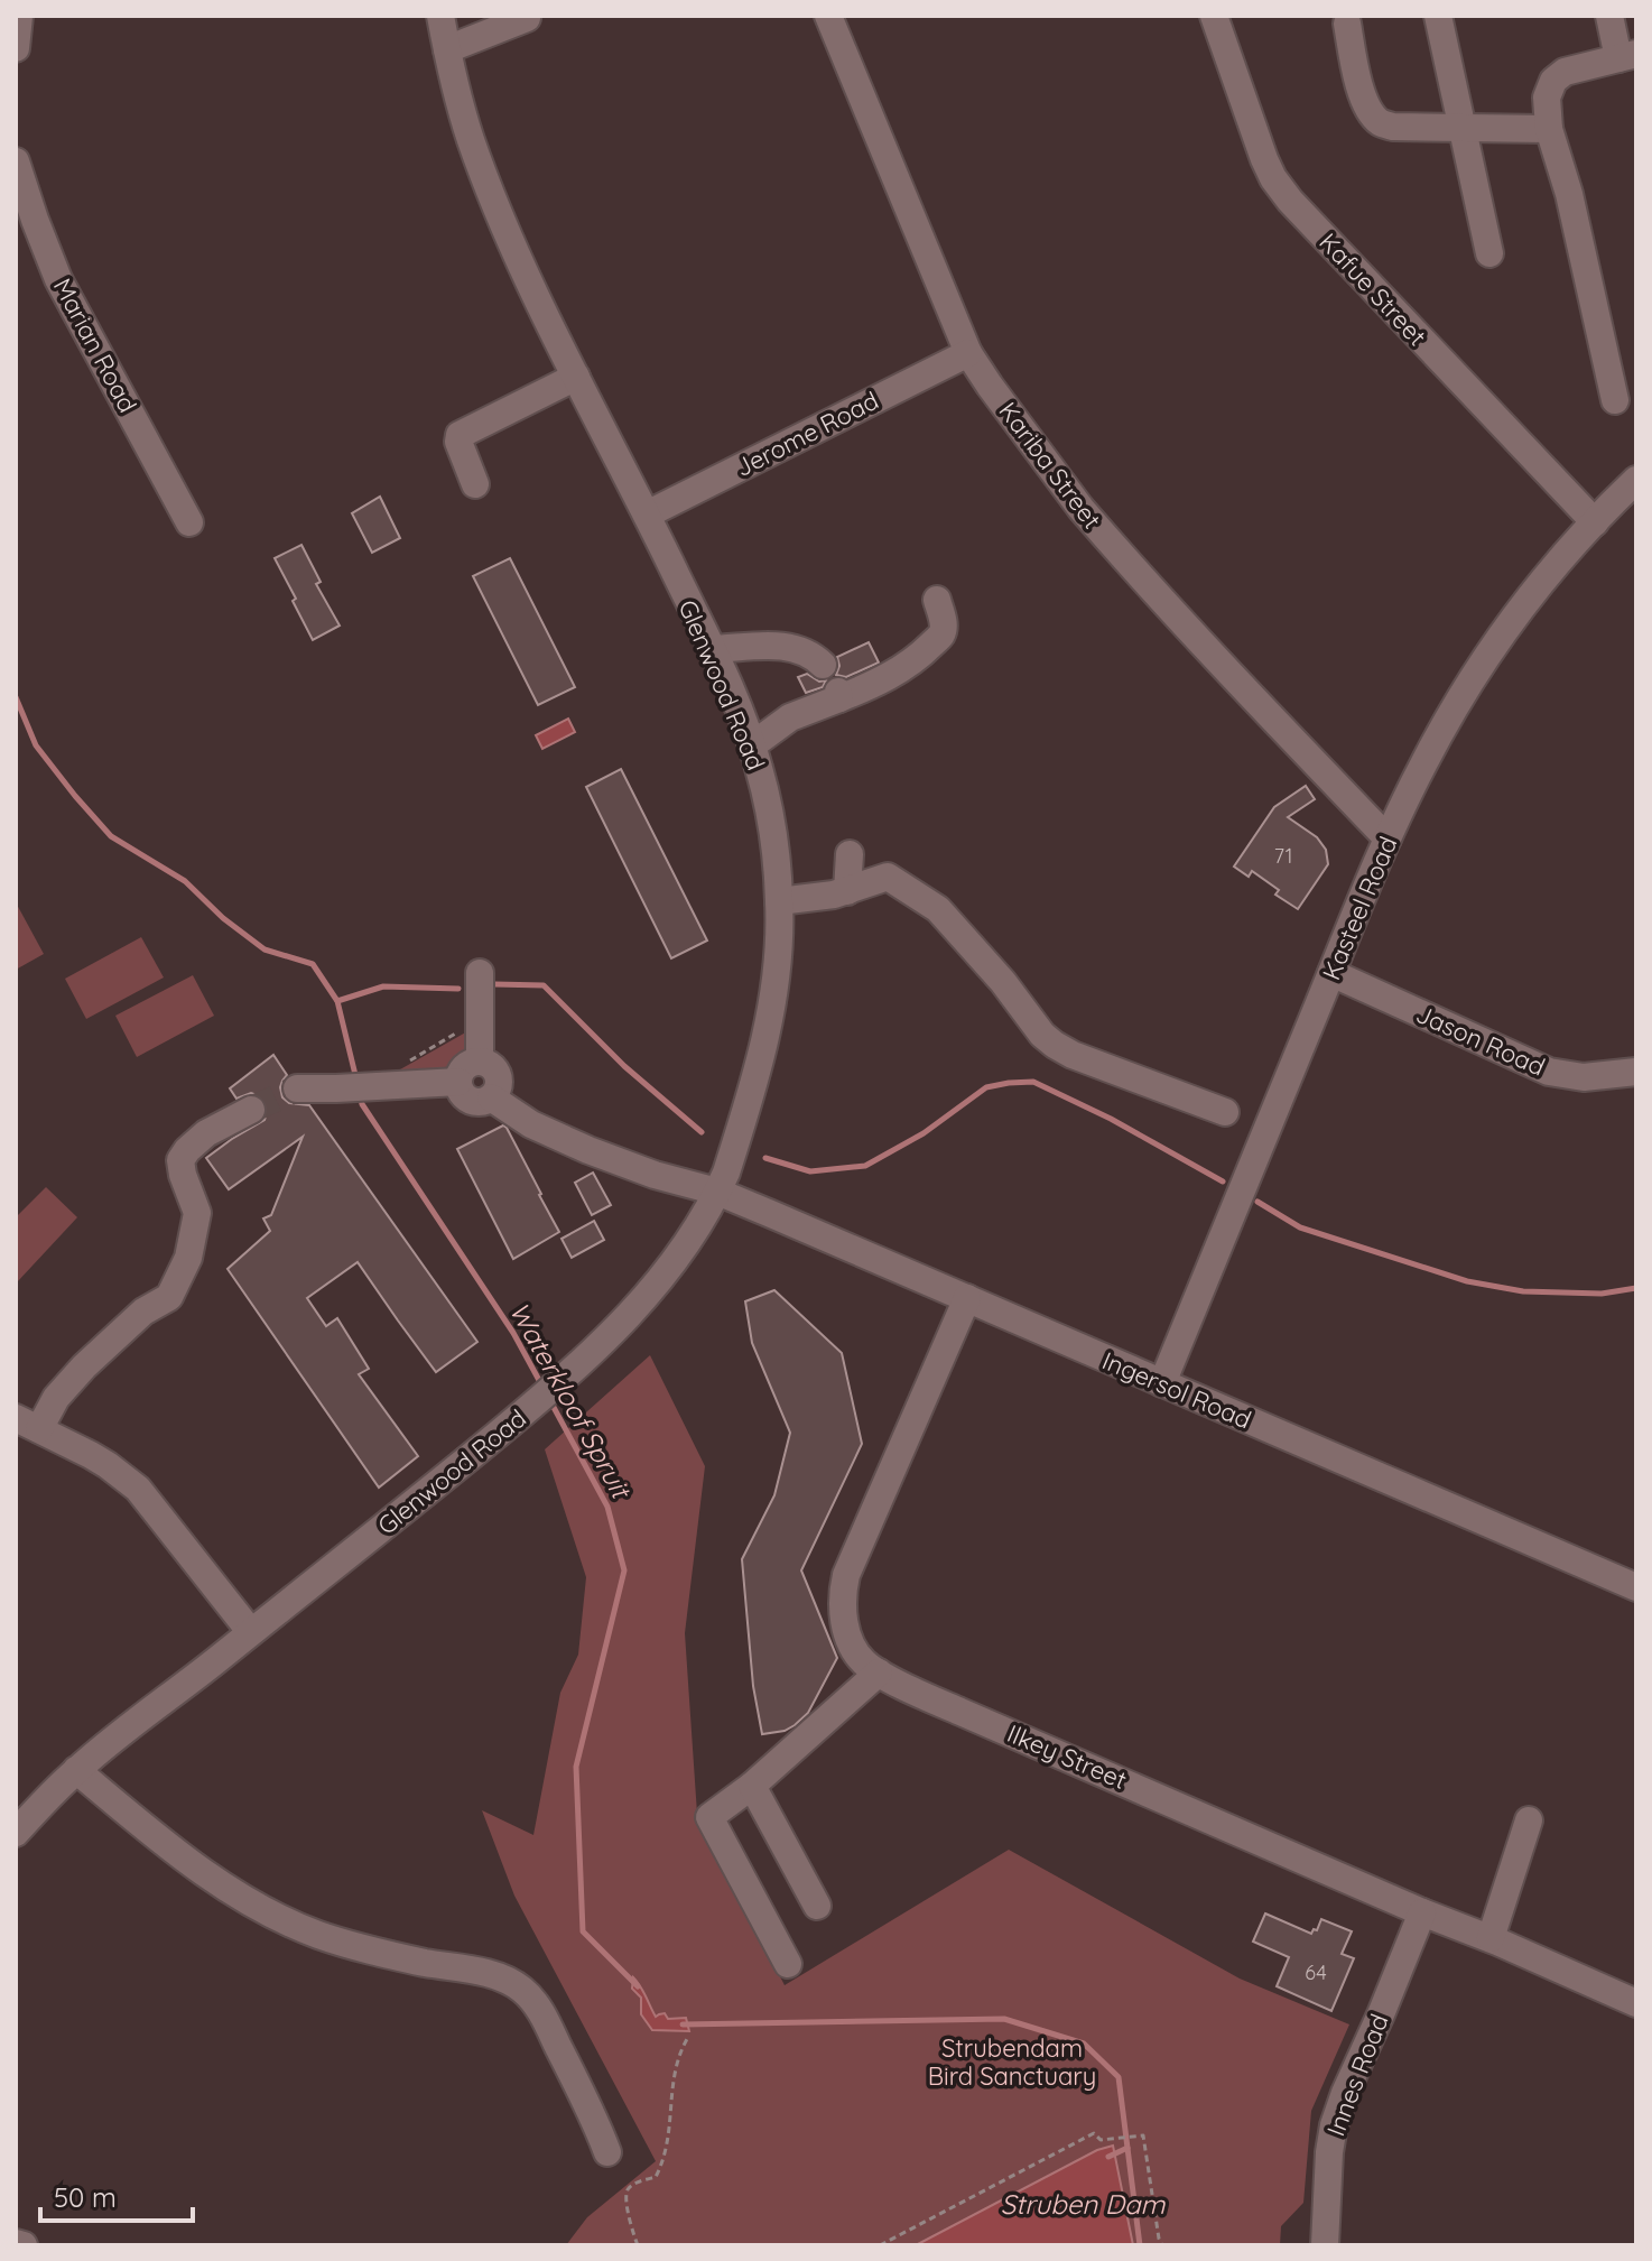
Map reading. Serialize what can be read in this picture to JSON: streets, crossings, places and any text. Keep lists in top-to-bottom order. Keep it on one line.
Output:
{"streets":{"street":["Kafue Street","Marian Road","Jerome Road","Kariba Street","Glenwood Road","Kasteel Road","Jason Road","Ingersol Road","Ilkey Street","Innes Road"]},"crossings":[["Kafue Street","Kasteel Road"],["Jerome Road","Kariba Street"],["Jerome Road","Glenwood Road"],["Kariba Street","Kasteel Road"],["Glenwood Road","Ingersol Road"],["Kasteel Road","Jason Road"],["Kasteel Road","Ingersol Road"],["Ingersol Road","Ilkey Street"],["Ilkey Street","Innes Road"]],"water":["Waterkloof Spruit","Struben Dam"],"parks":["Strubendam Bird Sanctuary"],"house_numbers":["71","64"],"scale_bar":"50 m"}
